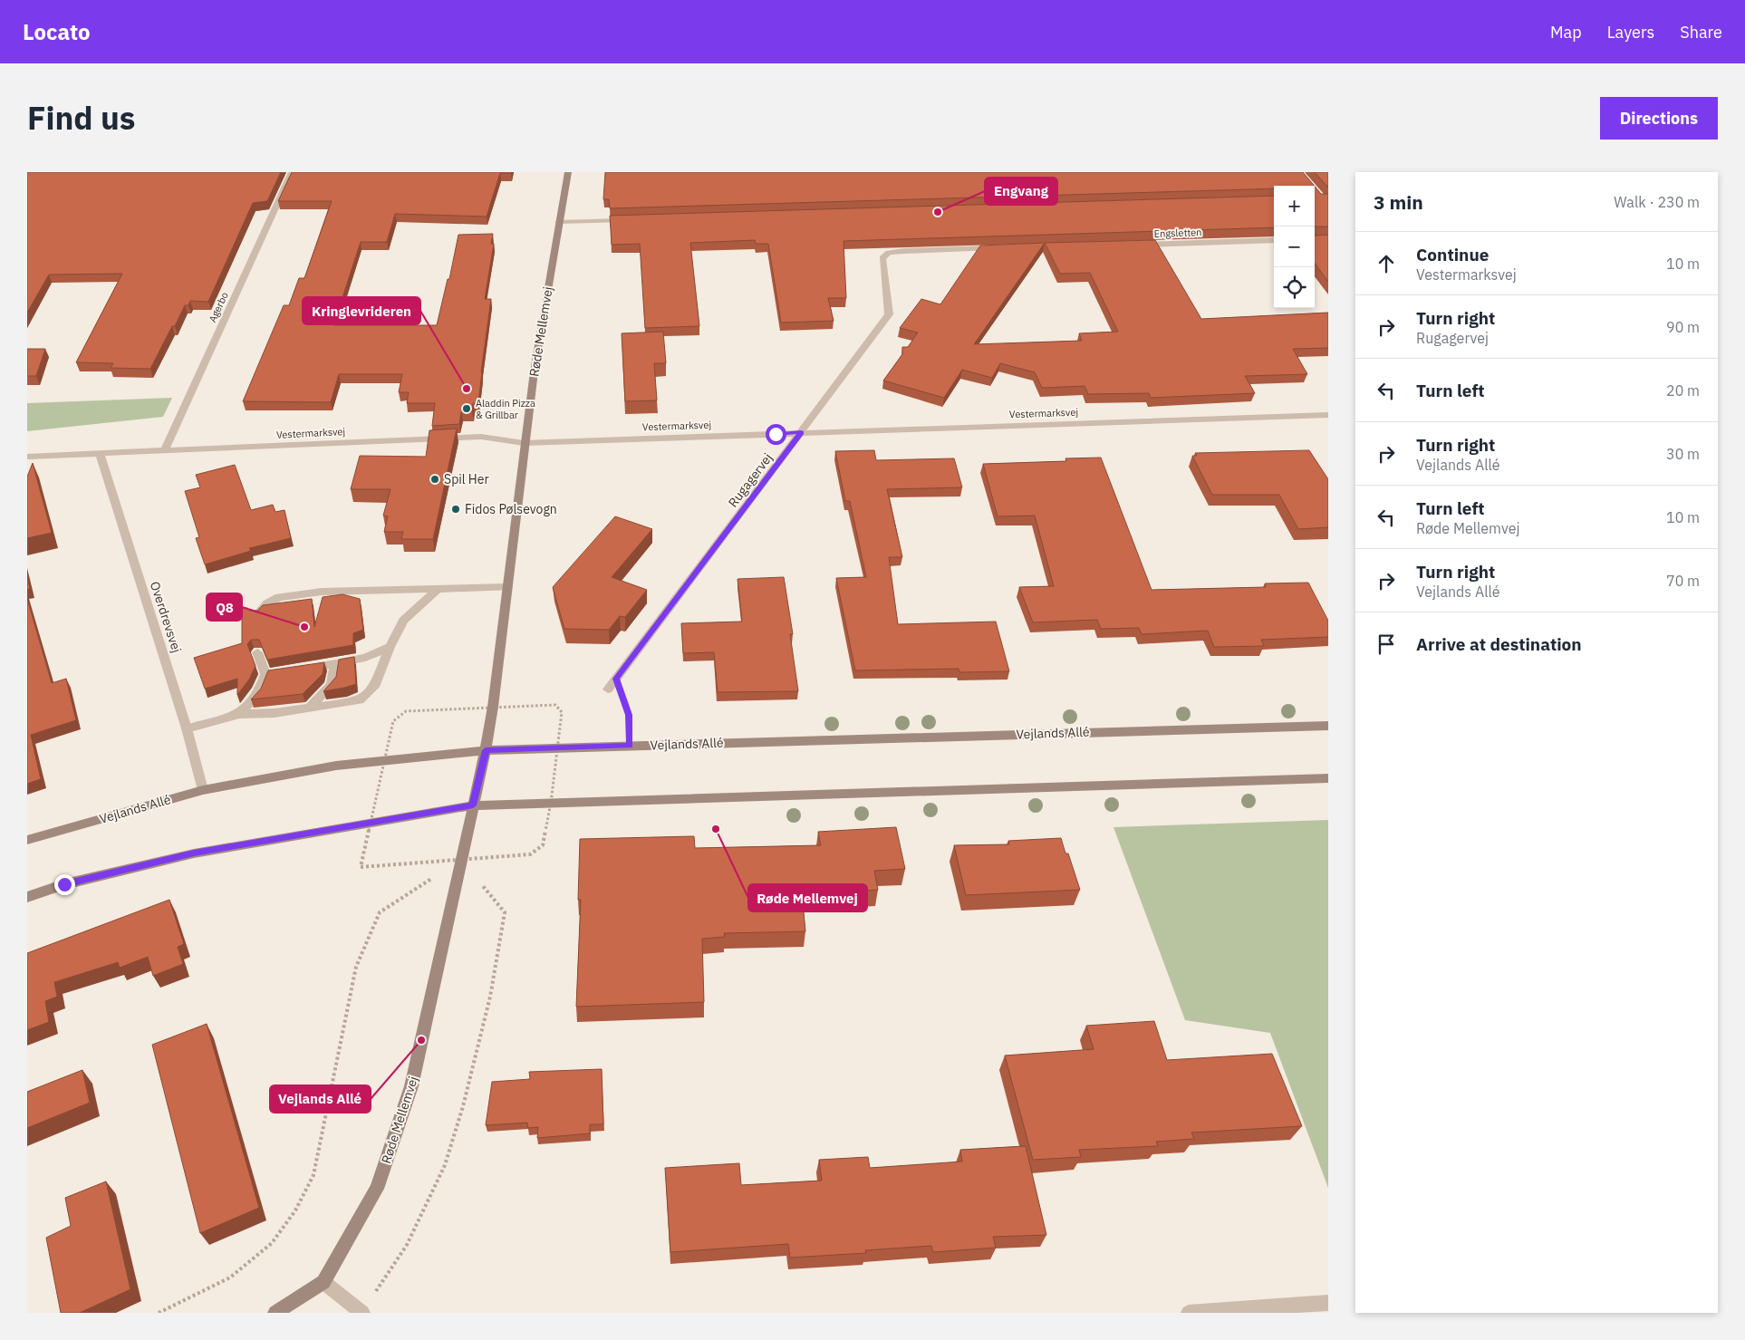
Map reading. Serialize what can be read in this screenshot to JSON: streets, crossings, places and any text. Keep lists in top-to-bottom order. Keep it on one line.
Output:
{"streets":{"street":["Engsletten","Agerbo","Røde Mellemvej","Vestermarksvej","Rugagervej","Overdrevsvej","Vejlands Allé"]},"crossings":[["Agerbo","Vestermarksvej"],["Røde Mellemvej","Vestermarksvej"],["Røde Mellemvej","Vejlands Allé"],["Vestermarksvej","Rugagervej"],["Vestermarksvej","Overdrevsvej"],["Overdrevsvej","Vejlands Allé"]],"places":["Engvang","Kringlevrideren","Aladdin Pizza & Grillbar","Spil Her","Fidos Pølsevogn","Q8","Røde Mellemvej","Vejlands Allé"],"page":{"header":"Locato","nav":["Map","Layers","Share"],"title":"Find us","buttons":"Directions","heading":["3 min","Walk · 230 m"],"map_buttons":["+","−"],"list":[["Continue","Vestermarksvej","10 m"],["Turn right","Rugagervej","90 m"],["Turn left","20 m"],["Turn right","Vejlands Allé","30 m"],["Turn left","Røde Mellemvej","10 m"],["Turn right","Vejlands Allé","70 m"],"Arrive at destination"]}}
